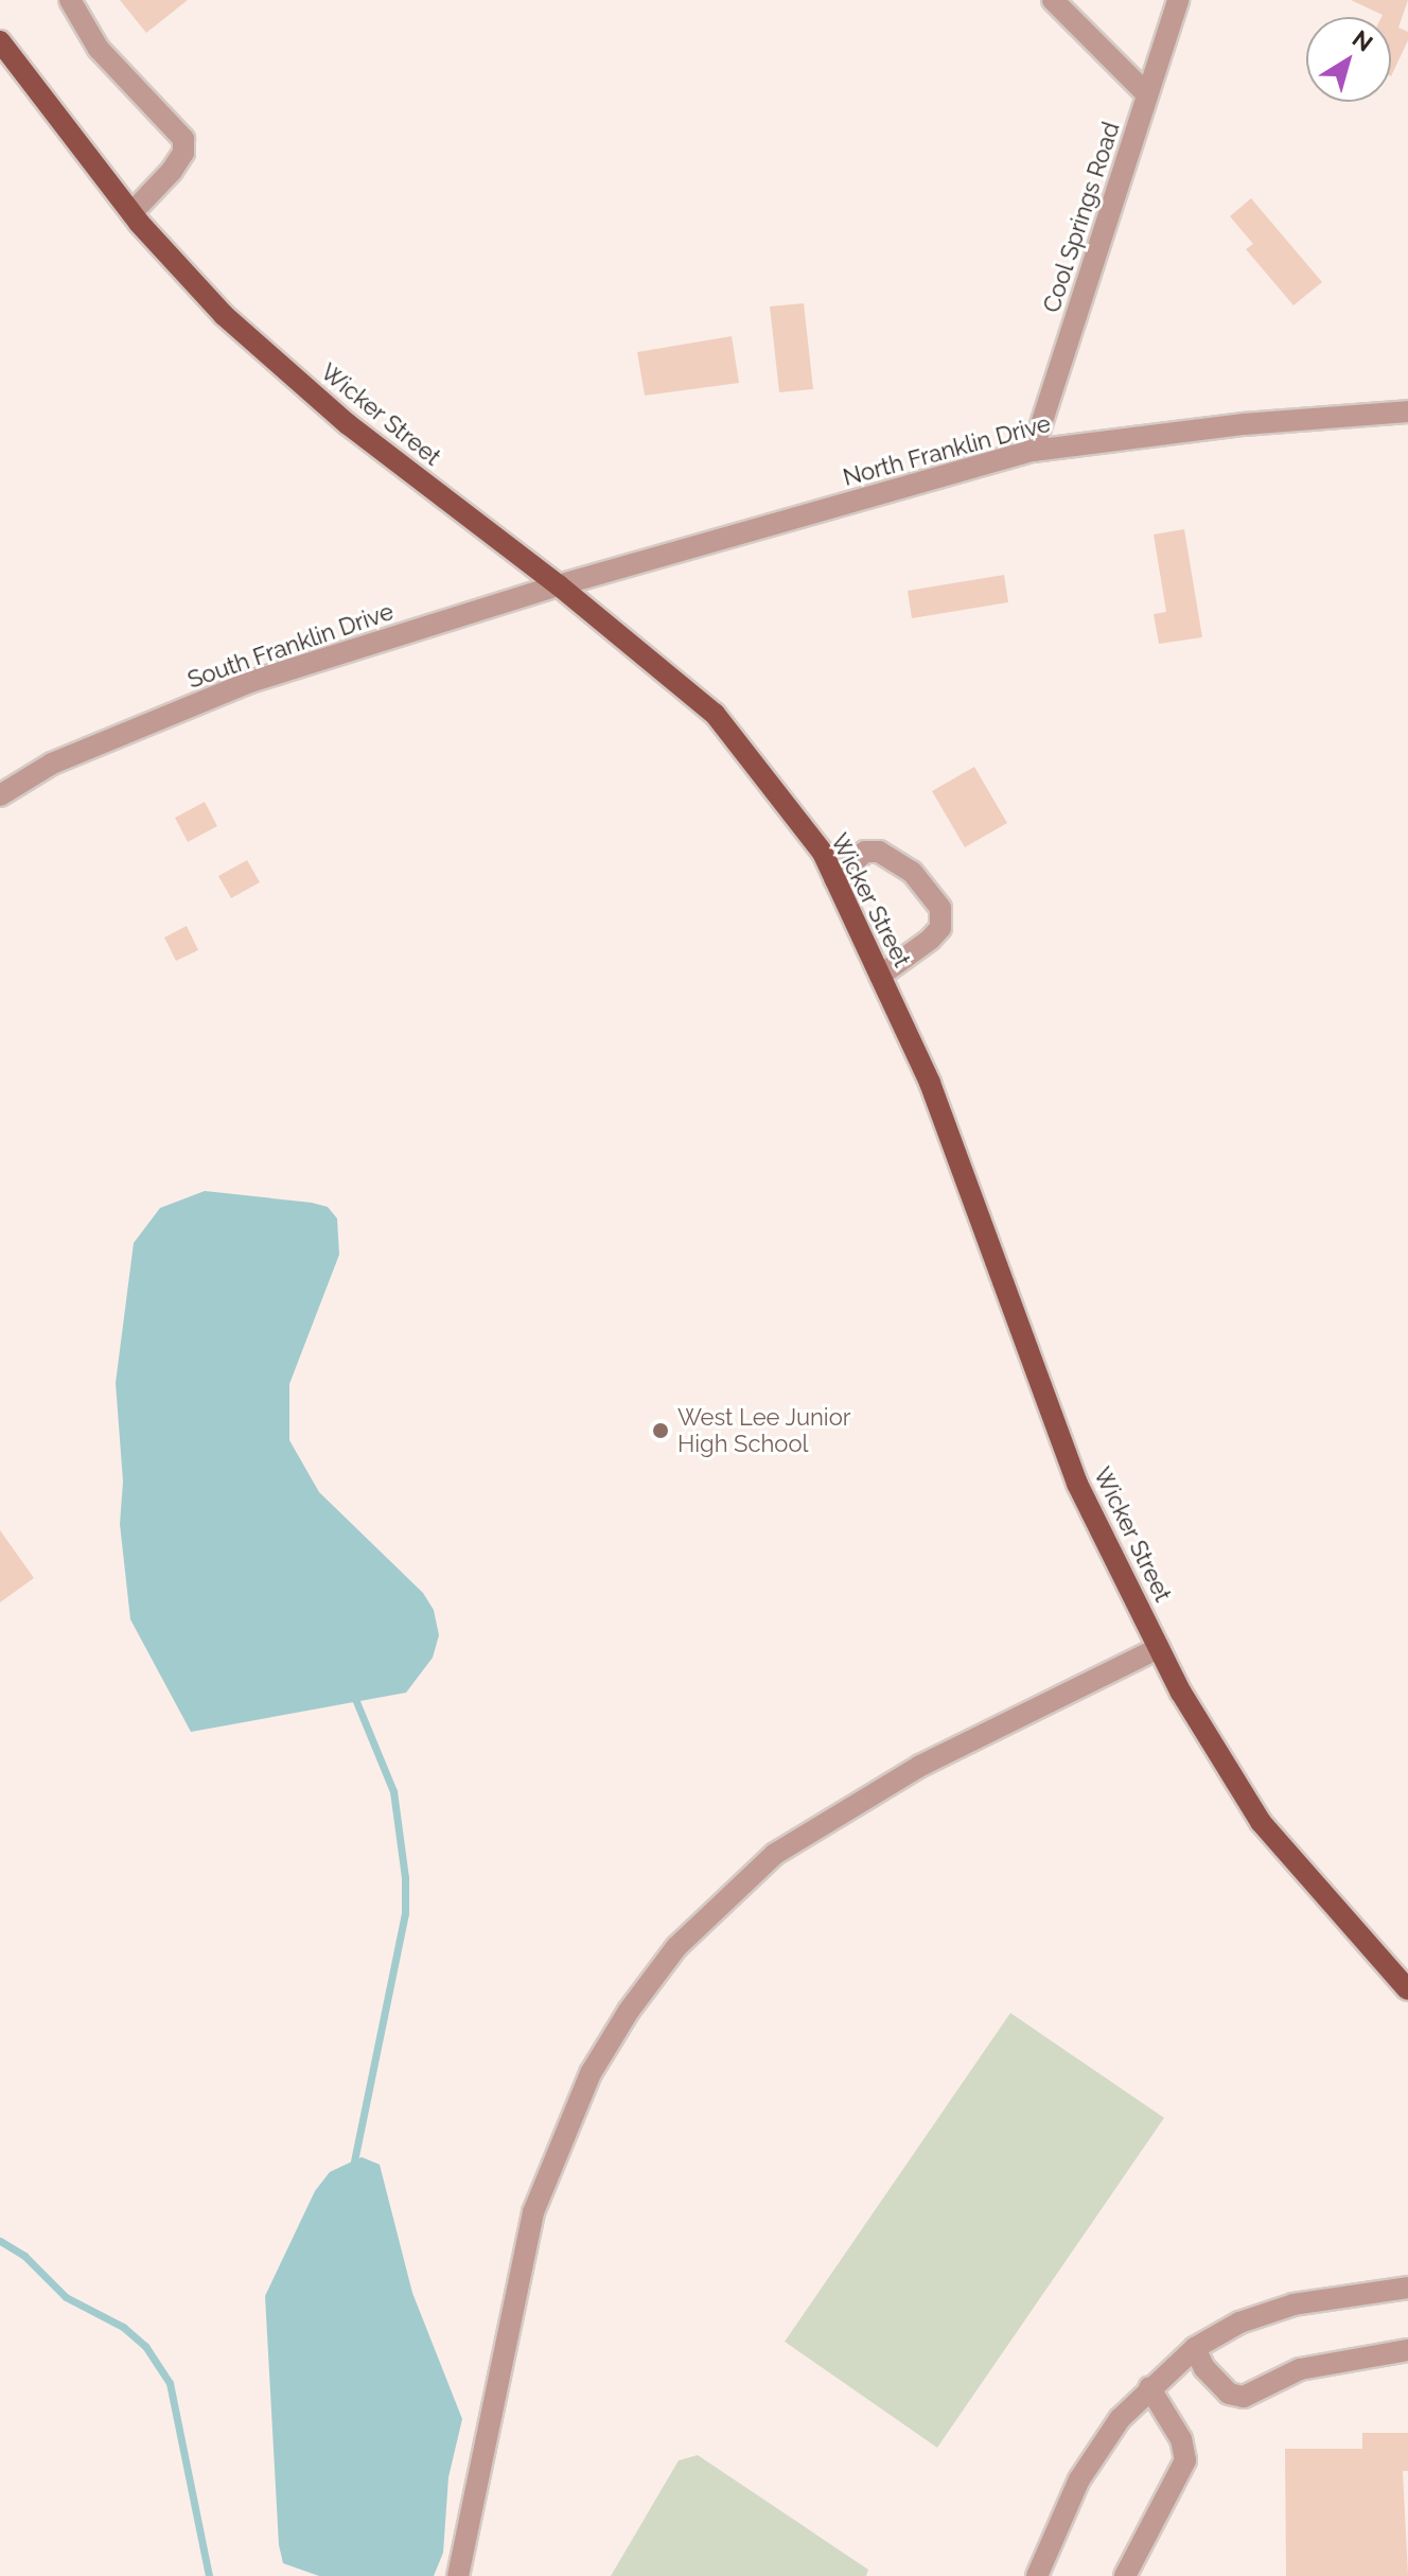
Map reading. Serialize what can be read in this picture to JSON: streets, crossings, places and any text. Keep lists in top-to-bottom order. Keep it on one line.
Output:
{"streets":{"main road":["Wicker Street"],"street":["Cool Springs Road","North Franklin Drive","South Franklin Drive"]},"crossings":[["Cool Springs Road","North Franklin Drive"],["Wicker Street","North Franklin Drive"],["Wicker Street","South Franklin Drive"],["North Franklin Drive","South Franklin Drive"]],"places":["West Lee Junior High School"],"north":"top right"}
